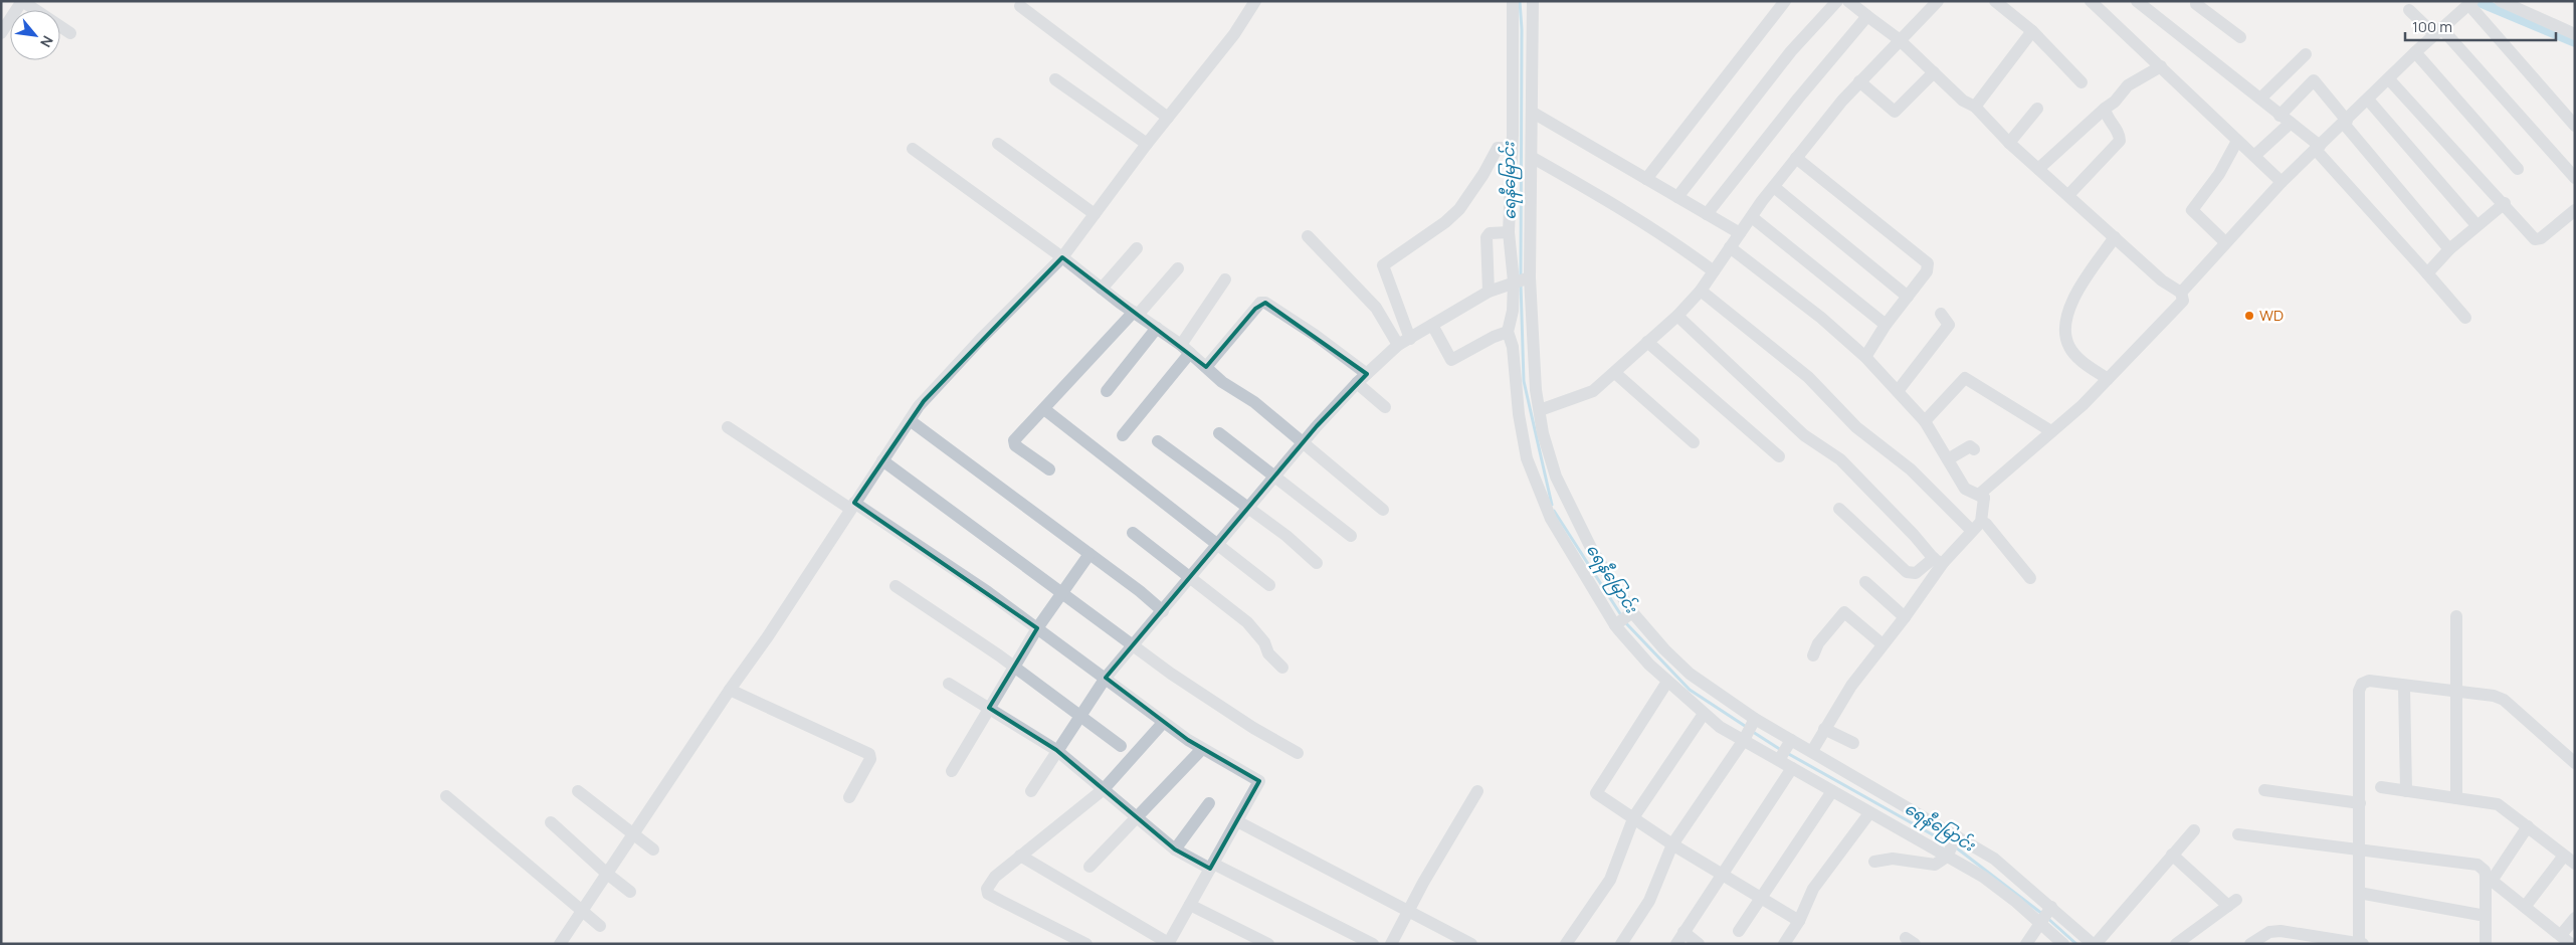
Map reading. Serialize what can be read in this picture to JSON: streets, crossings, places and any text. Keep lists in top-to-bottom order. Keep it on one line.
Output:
{"water":["ရေနီမြောင်း"],"places":["WD"],"scale_bar":"100 m","north":"bottom right"}
